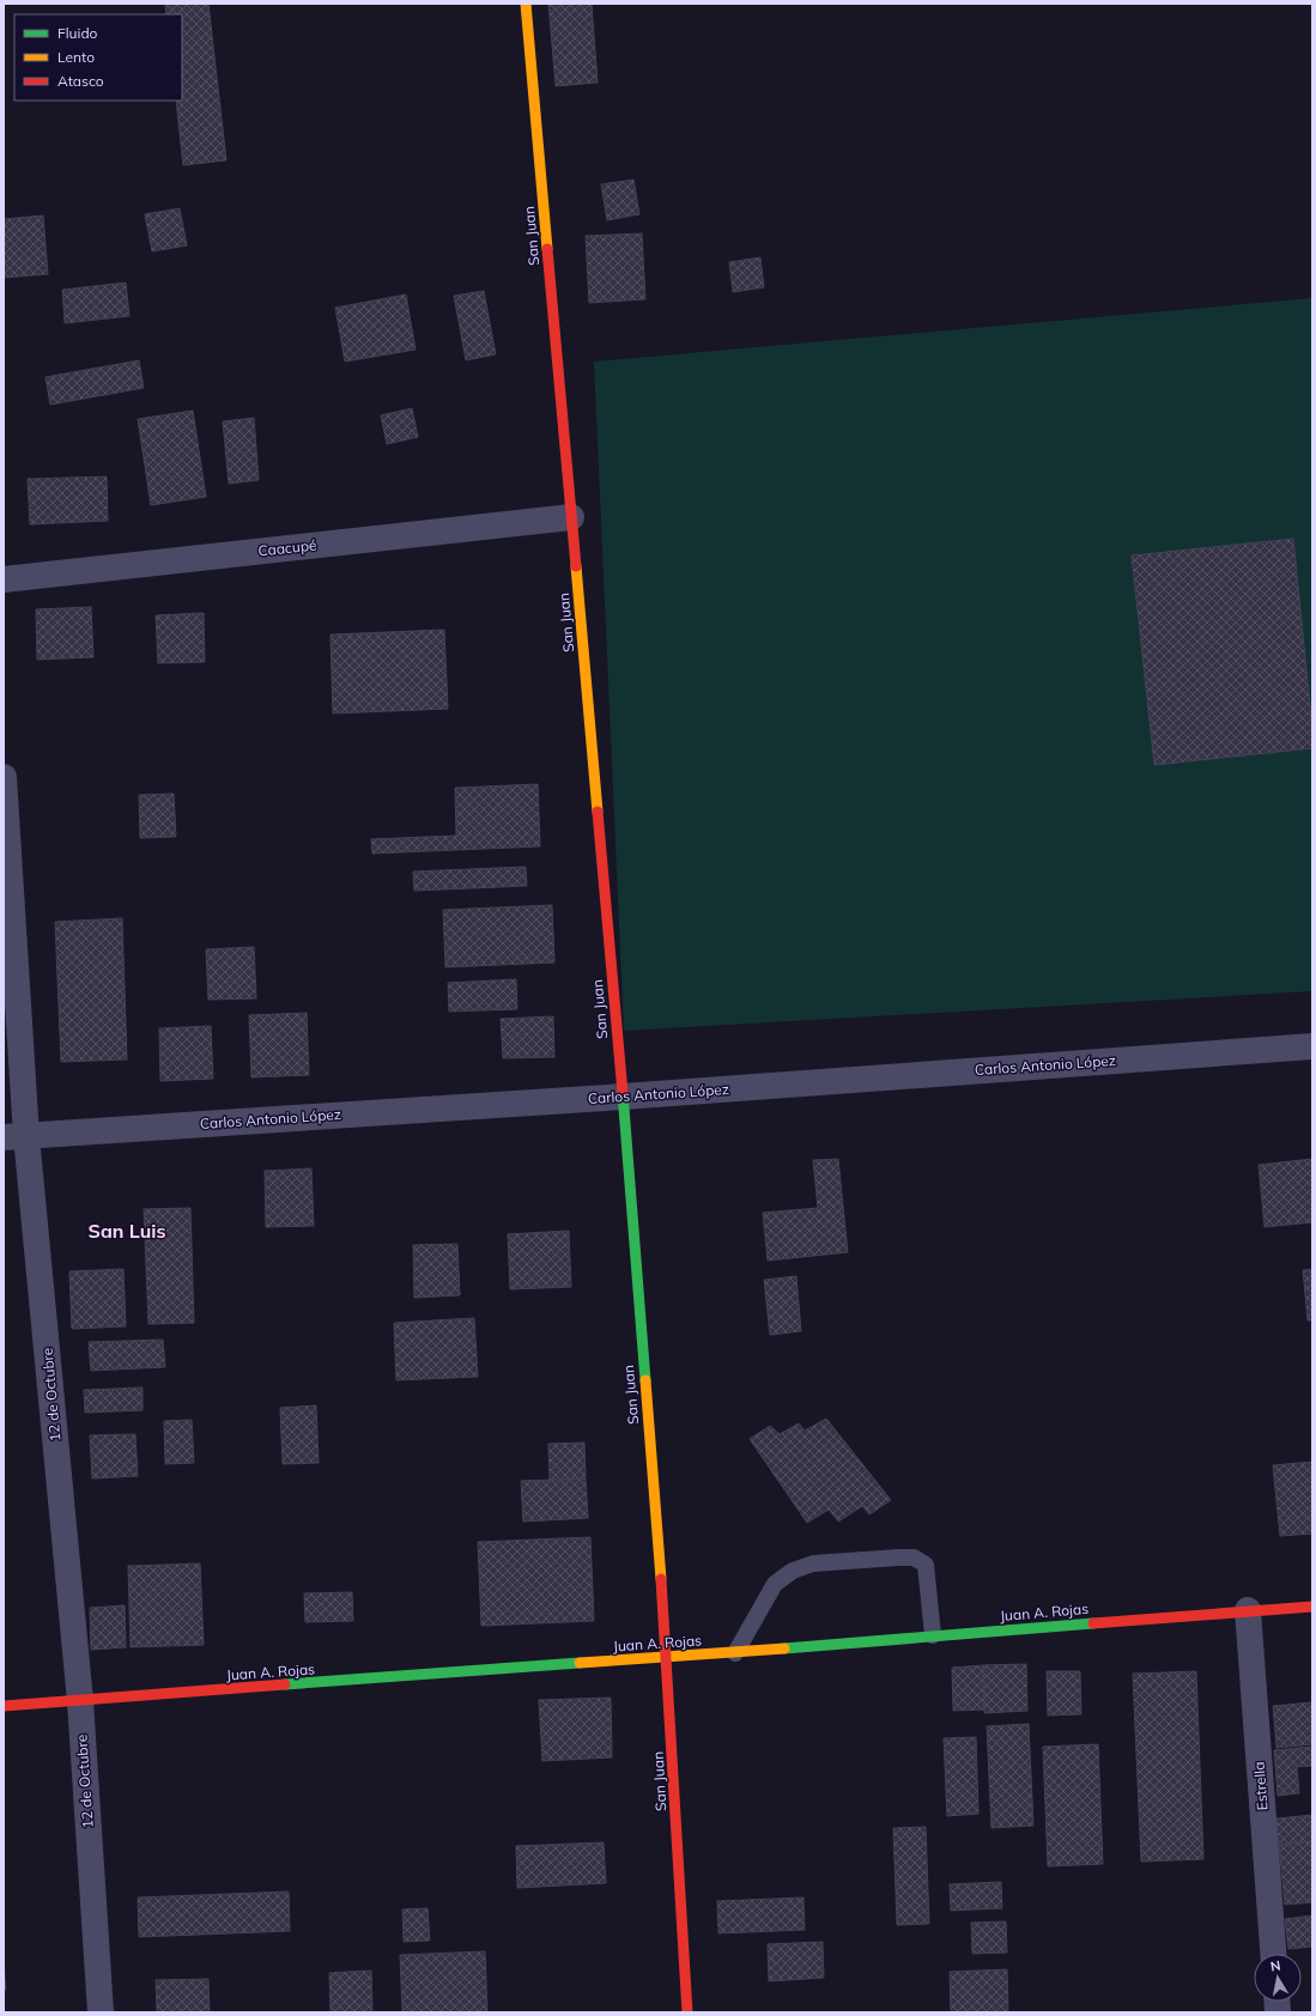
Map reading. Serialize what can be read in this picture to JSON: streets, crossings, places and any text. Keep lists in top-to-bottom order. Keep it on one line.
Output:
{"streets":{"street":["San Juan","Caacupé","Carlos Antonio López","12 de Octubre","Juan A. Rojas","Estrella"]},"crossings":[["San Juan","Caacupé"],["San Juan","Carlos Antonio López"],["San Juan","Juan A. Rojas"],["Carlos Antonio López","12 de Octubre"],["12 de Octubre","Juan A. Rojas"],["Juan A. Rojas","Estrella"]],"districts":["San Luis"],"legend":["Fluido","Lento","Atasco"],"north":"top"}
